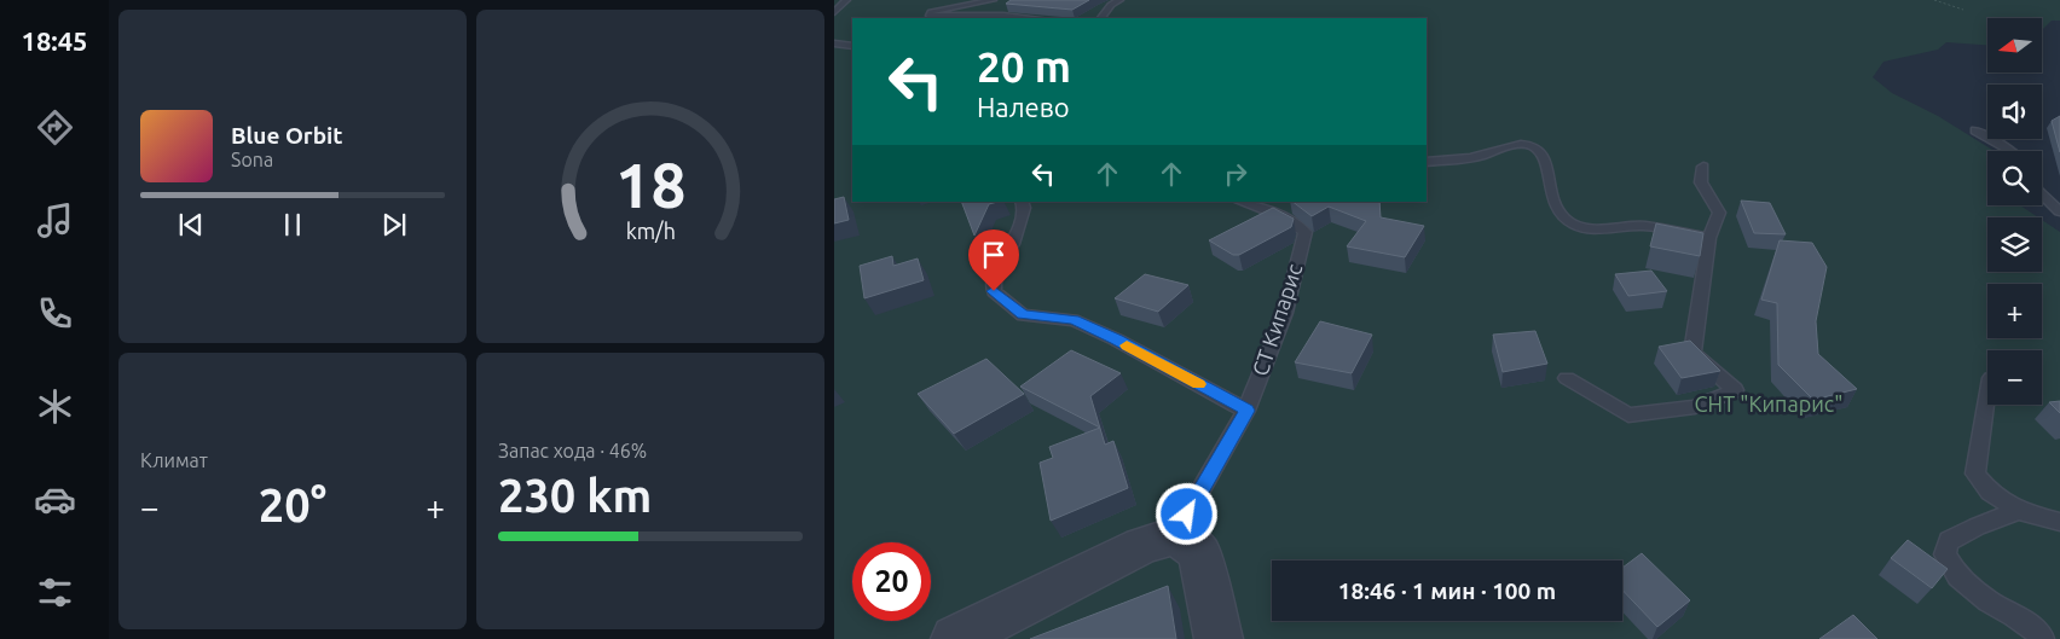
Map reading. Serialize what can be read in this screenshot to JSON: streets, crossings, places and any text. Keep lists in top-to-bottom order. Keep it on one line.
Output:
{"streets":{"lane":["СТ Кипарис"]},"parks":["СНТ \"Кипарис\""],"north":"left","page":{"tabs":"18:45","map_buttons":["+","−"],"turn":["20 m","Налево"],"song":["Blue Orbit","Sona"],"tile":["Климат",["Запас хода · 46%","230 km"]],"heat":["−","20°","+"],"limit":"20","trip":"18:46 · 1 мин · 100 m","gauge":["18","km/h"]}}
